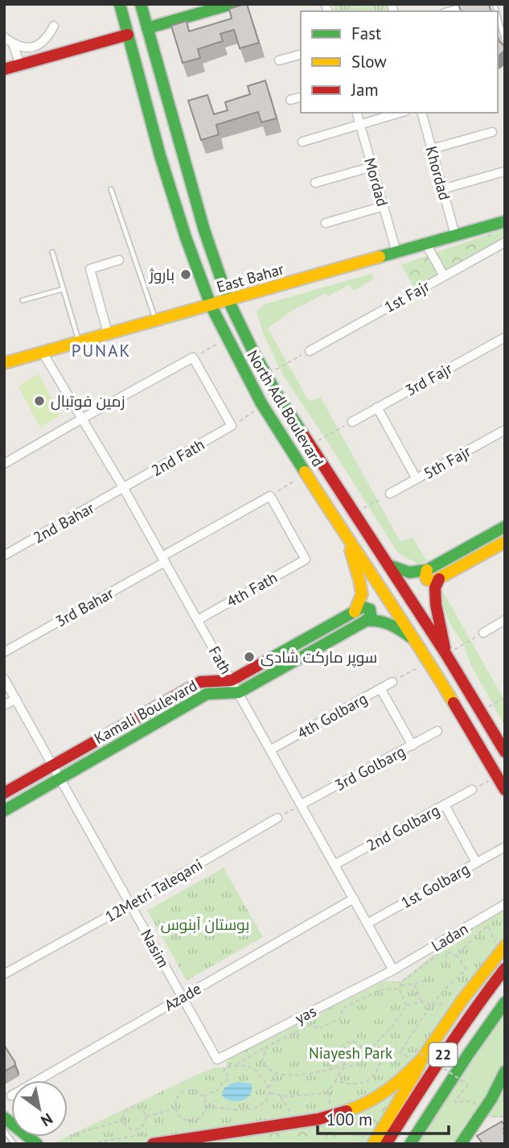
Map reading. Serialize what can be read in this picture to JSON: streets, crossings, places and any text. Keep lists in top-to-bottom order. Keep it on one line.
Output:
{"streets":{"main road":["East Bahar","North Adl Boulevard","Kamali Boulevard","22"],"street":["Khordad","Mordad","1st Fajr","3rd Fajr","2nd Fath","5th Fajr","2nd Bahar","4th Fath","3rd Bahar","Fath","4th Golbarg","3rd Golbarg","2nd Golbarg","1st Golbarg","12Metri Taleqani","Ladan","Nasim","Azade","yas"]},"crossings":[["Khordad","East Bahar"],["Mordad","East Bahar"],["East Bahar","North Adl Boulevard"],["East Bahar","Fath"],["2nd Fath","2nd Bahar"],["2nd Fath","Fath"],["2nd Bahar","Fath"],["4th Fath","3rd Bahar"],["4th Fath","Fath"],["3rd Bahar","Fath"],["Fath","Kamali Boulevard"],["Fath","4th Golbarg"],["Fath","3rd Golbarg"],["Fath","2nd Golbarg"],["Fath","1st Golbarg"],["Fath","Ladan"],["Fath","Azade"],["Fath","yas"],["Kamali Boulevard","Nasim"],["12Metri Taleqani","Nasim"],["Ladan","yas"],["Nasim","Azade"],["Nasim","yas"]],"districts":["PUNAK"],"parks":["بوستان آبنوس","Niayesh Park"],"places":["باروژ","زمین فوتبال","سوپر مارکت شادی"],"legend":["Fast","Slow","Jam"],"scale_bar":"100 m","north":"bottom right"}
